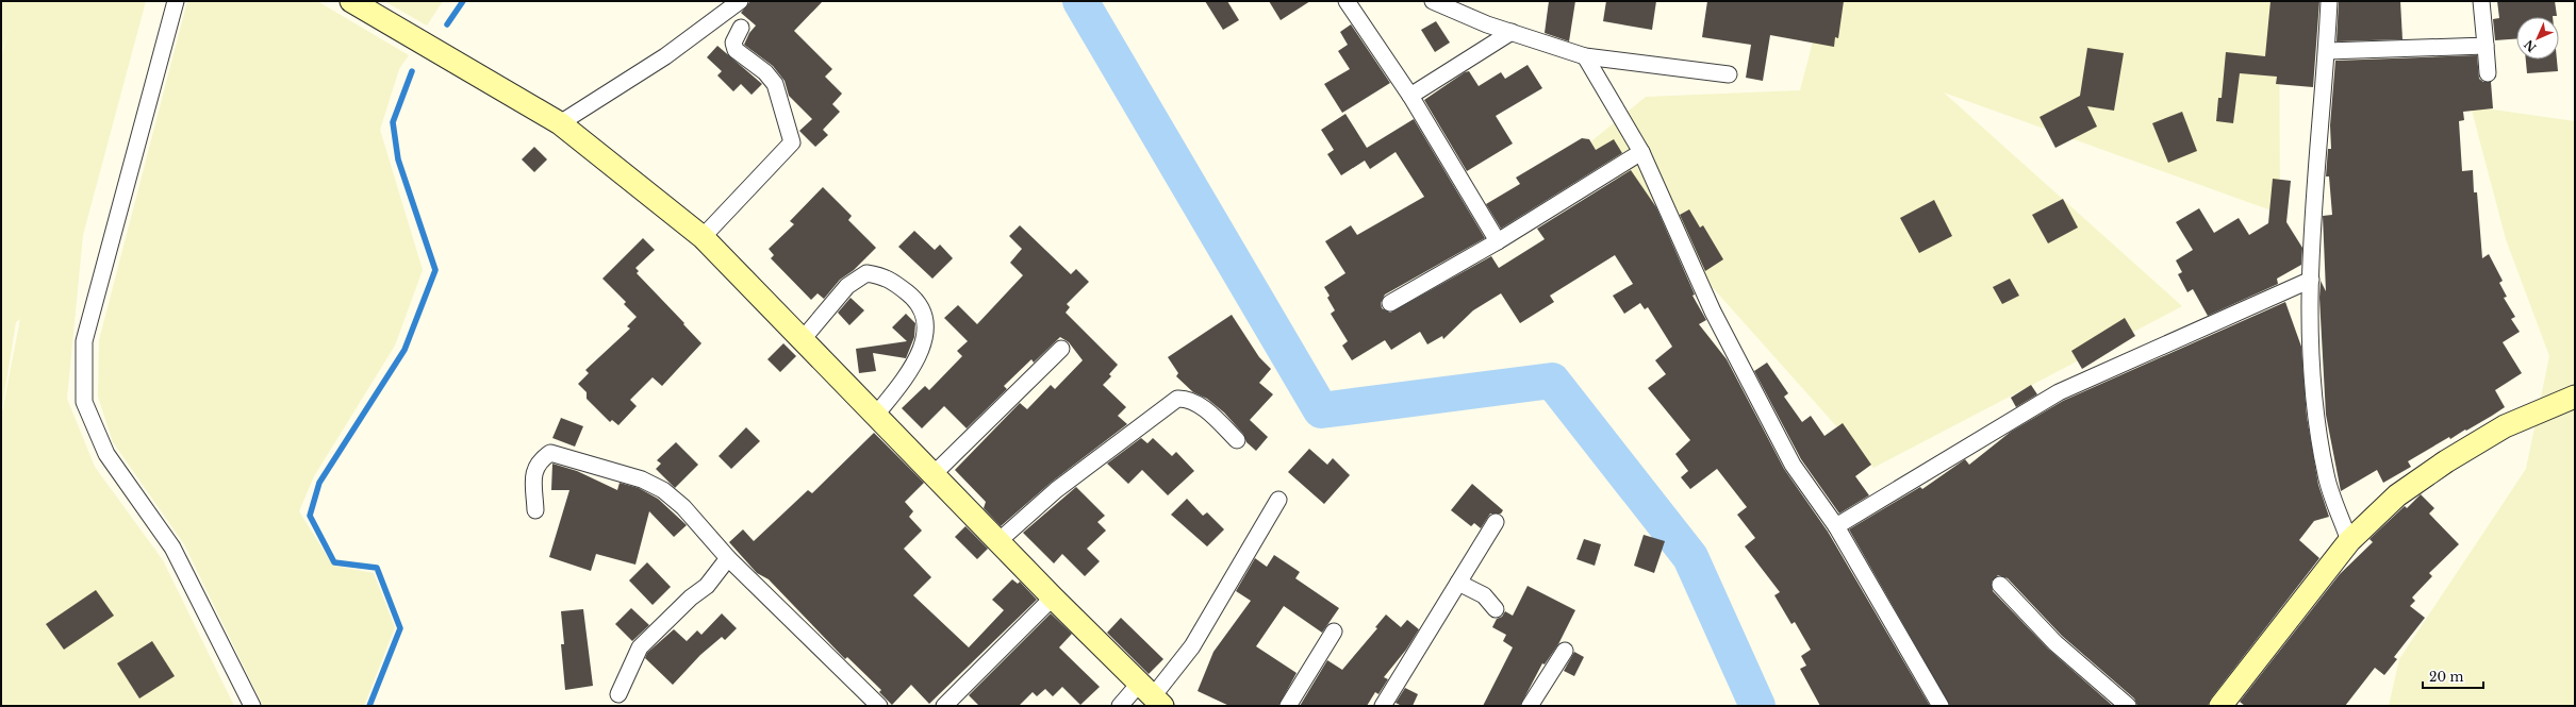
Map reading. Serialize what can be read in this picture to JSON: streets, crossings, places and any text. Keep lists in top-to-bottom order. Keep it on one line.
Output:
{"scale_bar":"20 m","north":"bottom left"}
